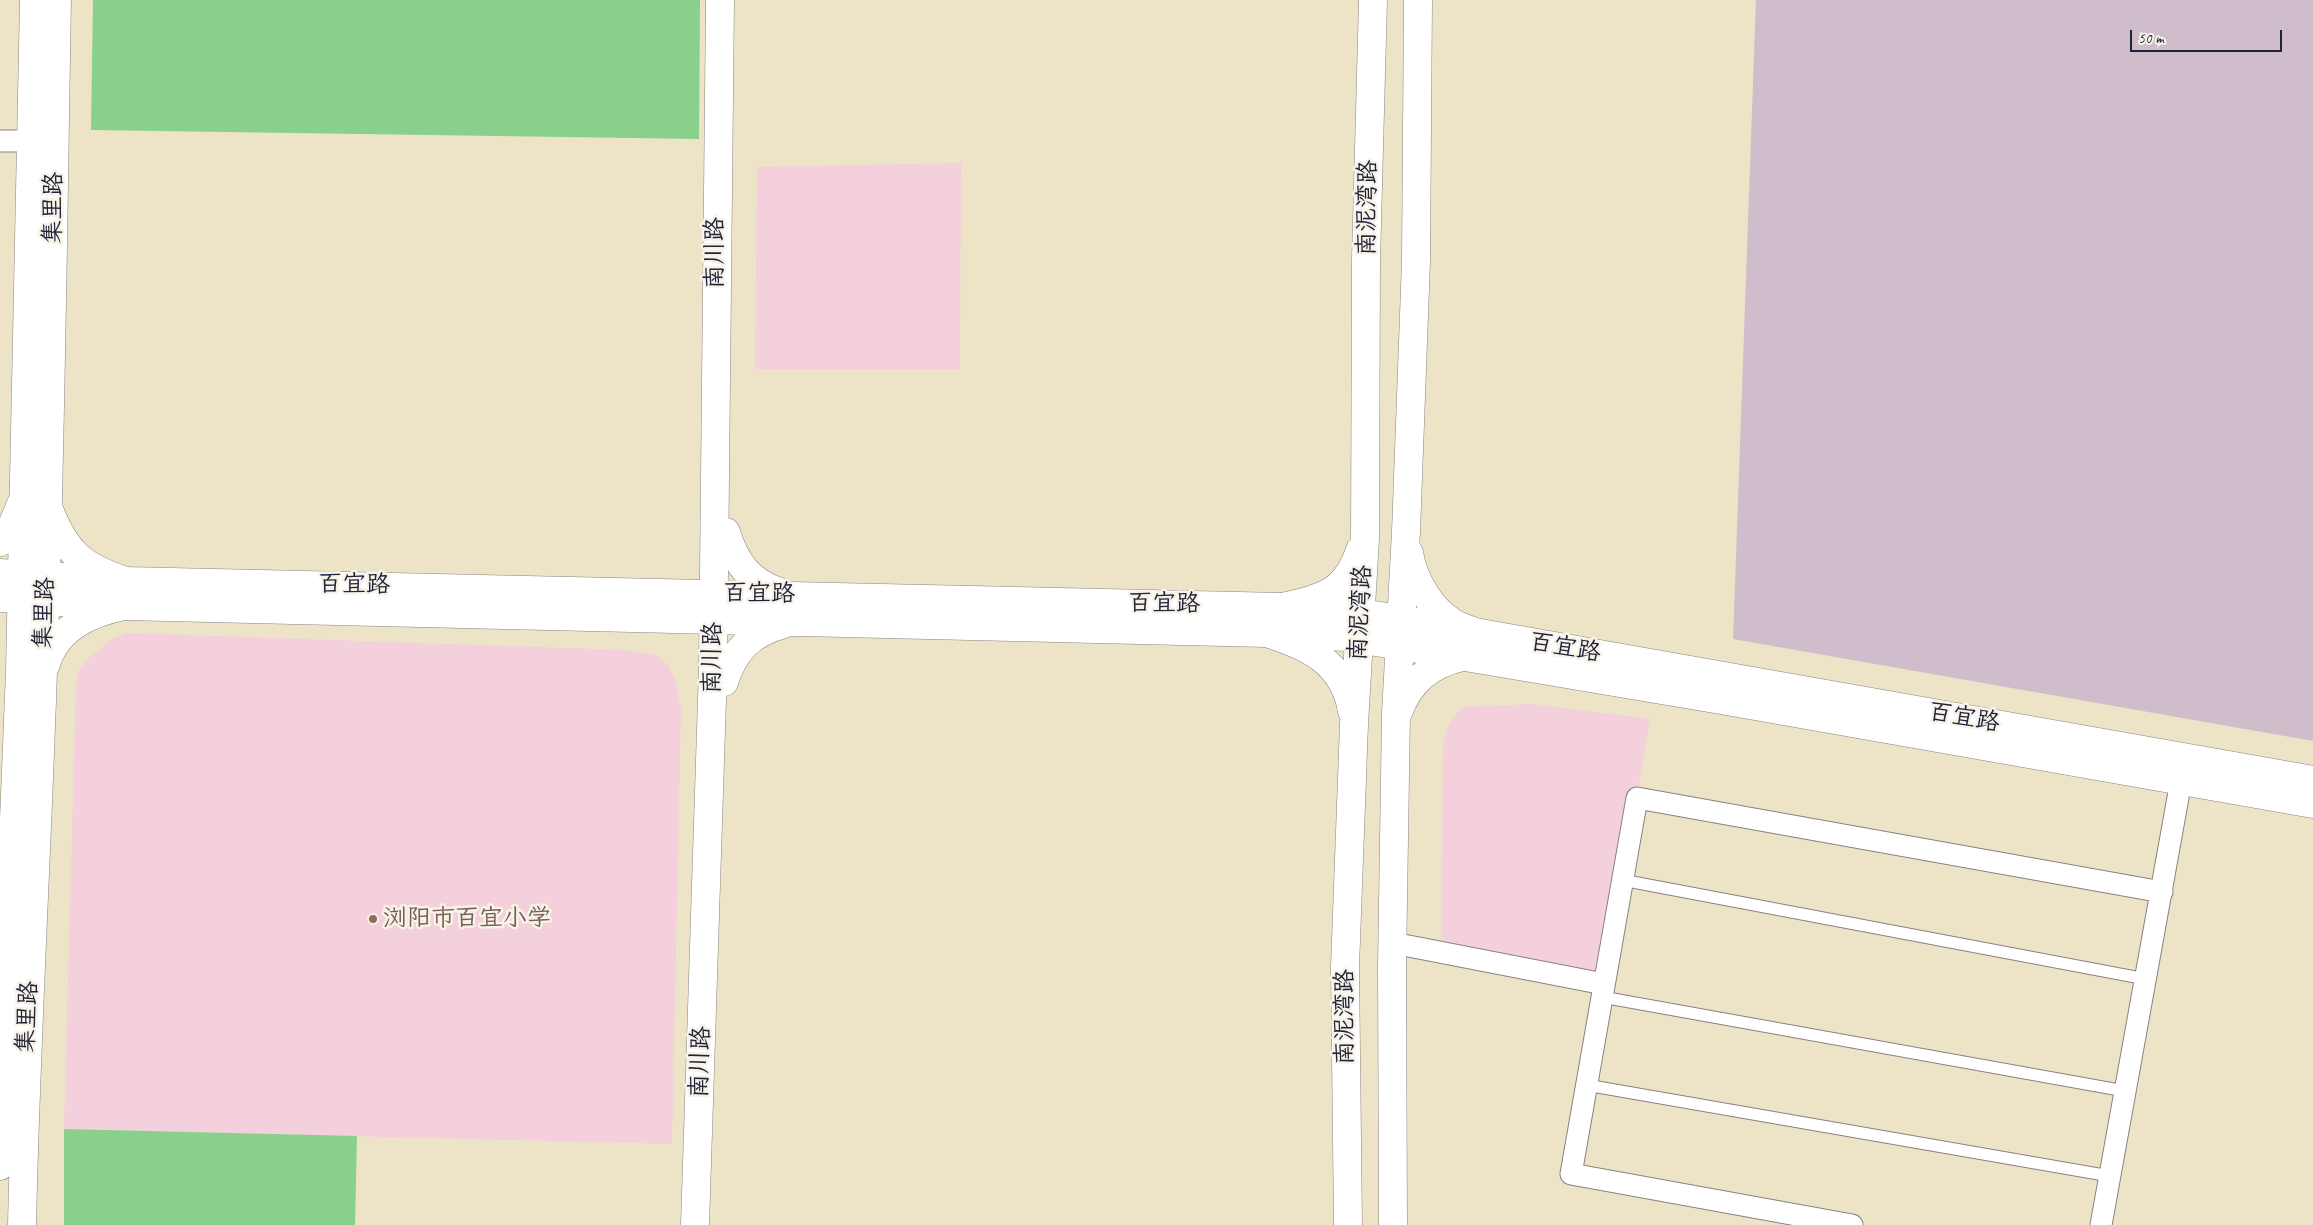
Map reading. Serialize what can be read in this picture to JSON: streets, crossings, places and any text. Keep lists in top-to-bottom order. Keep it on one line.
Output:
{"streets":{"street":["集里路","南泥湾路","南川路","百宜路"]},"crossings":[["集里路","百宜路"],["南泥湾路","百宜路"],["南川路","百宜路"]],"places":["浏阳市百宜小学"],"scale_bar":"50 m"}
